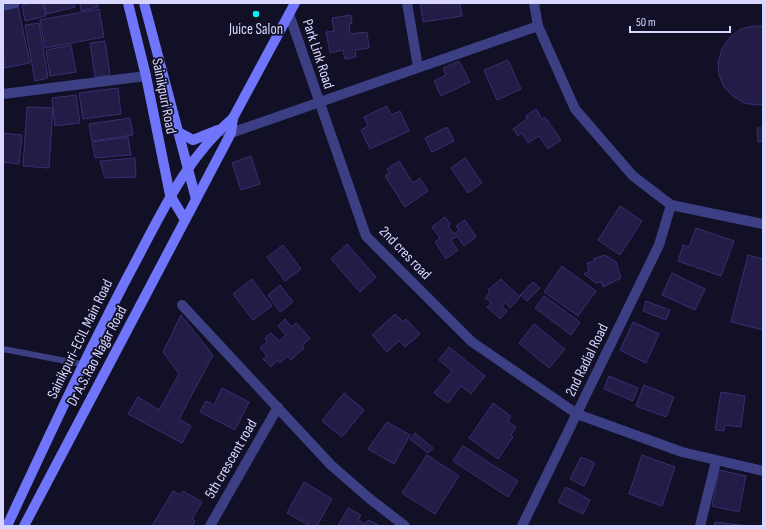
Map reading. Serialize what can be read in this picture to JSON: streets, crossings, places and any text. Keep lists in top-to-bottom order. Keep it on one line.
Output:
{"streets":{"main road":["Sainikpuri Road","Sainikpuri-ECIL Main Road","Dr A.S.Rao Nagar Road"],"street":["Park Link Road","2nd cres road","2nd Radial Road","5th crescent road"]},"crossings":[["Park Link Road","2nd cres road"],["Sainikpuri Road","Sainikpuri-ECIL Main Road"],["Sainikpuri Road","Dr A.S.Rao Nagar Road"],["2nd cres road","2nd Radial Road"]],"places":["Juice Salon"],"scale_bar":"50 m"}
